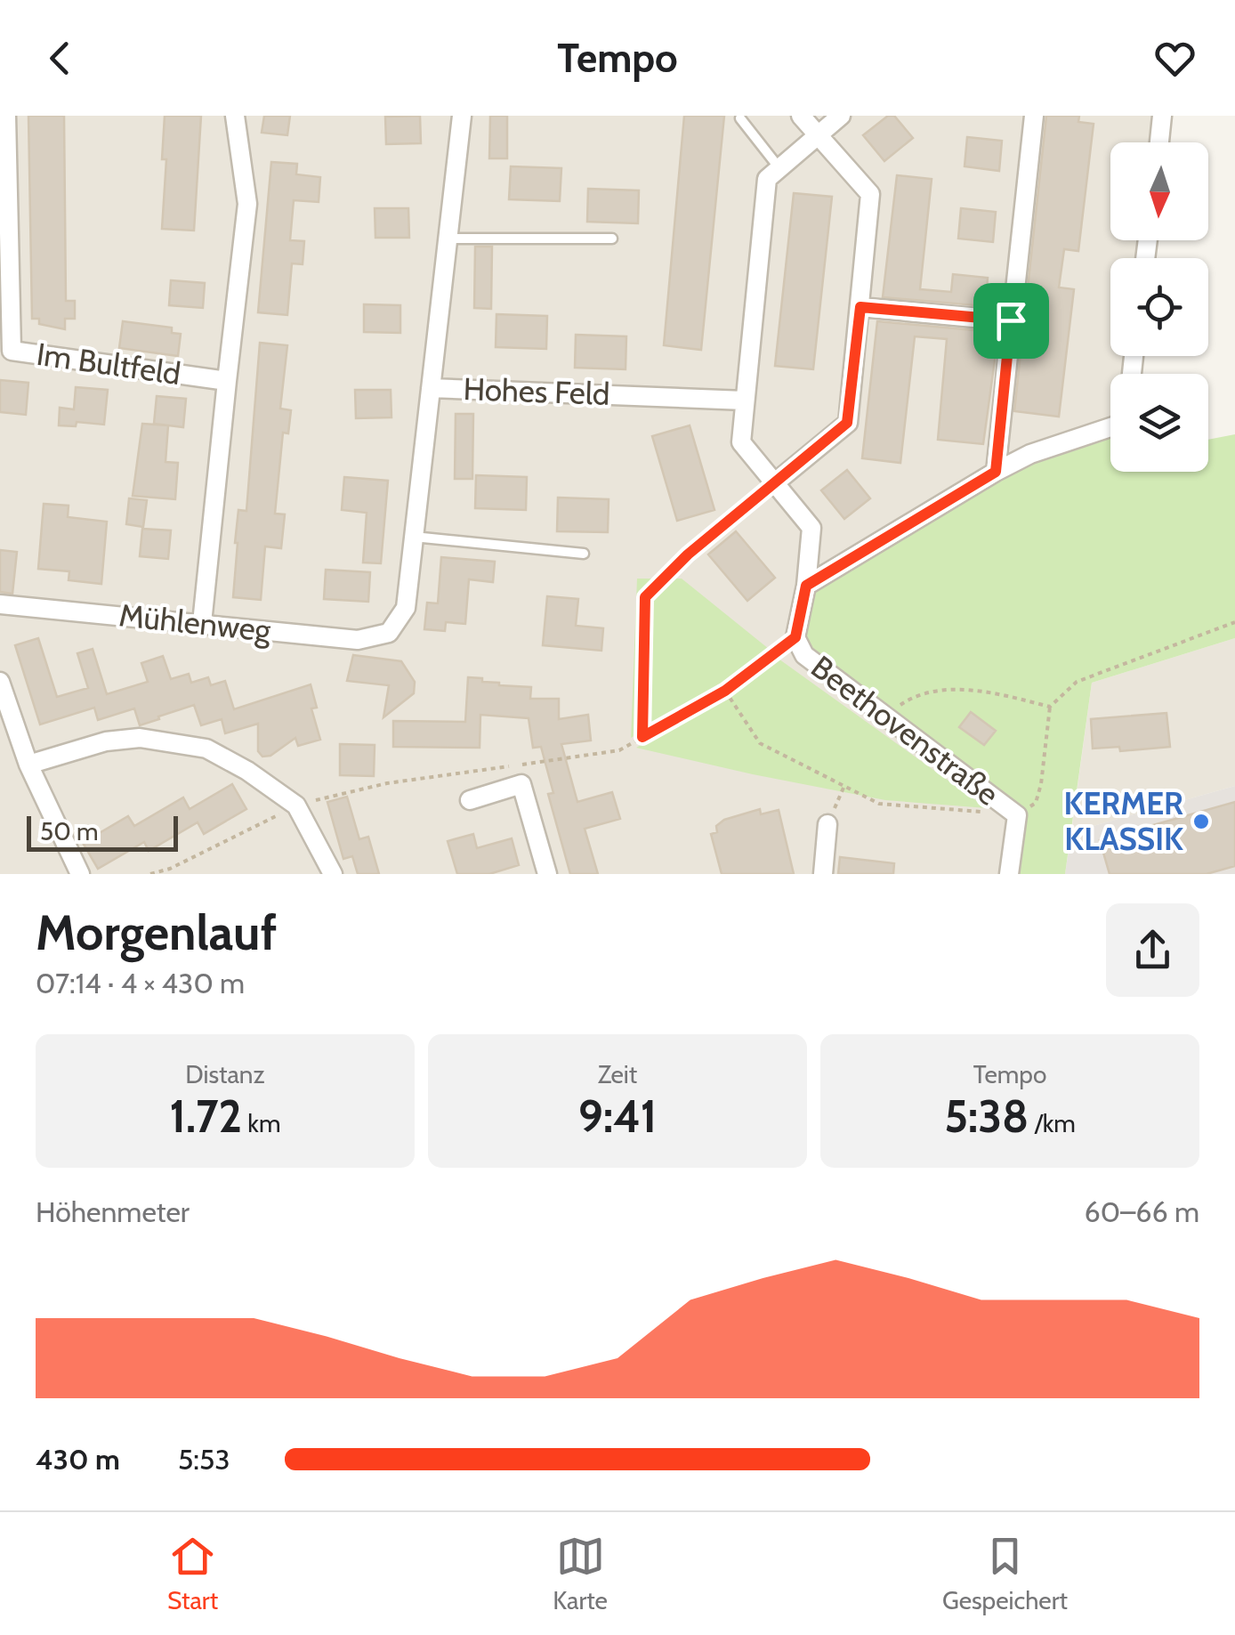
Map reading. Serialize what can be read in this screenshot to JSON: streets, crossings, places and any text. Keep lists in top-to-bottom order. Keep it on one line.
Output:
{"streets":{"street":["Im Bultfeld","Hohes Feld","Mühlenweg","Beethovenstraße"]},"crossings":[["Hohes Feld","Mühlenweg"],["Hohes Feld","Beethovenstraße"]],"places":["KERMER KLASSIK"],"scale_bar":"50 m","north":"bottom","page":{"header":"Tempo","scale":"50 m","heading":["Morgenlauf","07:14 · 4 × 430 m"],"stats":[["Distanz","1.72 km"],["Zeit","9:41"],["Tempo","5:38 /km"]],"chart":["Höhenmeter","60–66 m"],"list":[{"name":"430 m","note":"5:53"}],"tabs":["Start","Karte","Gespeichert"]}}
